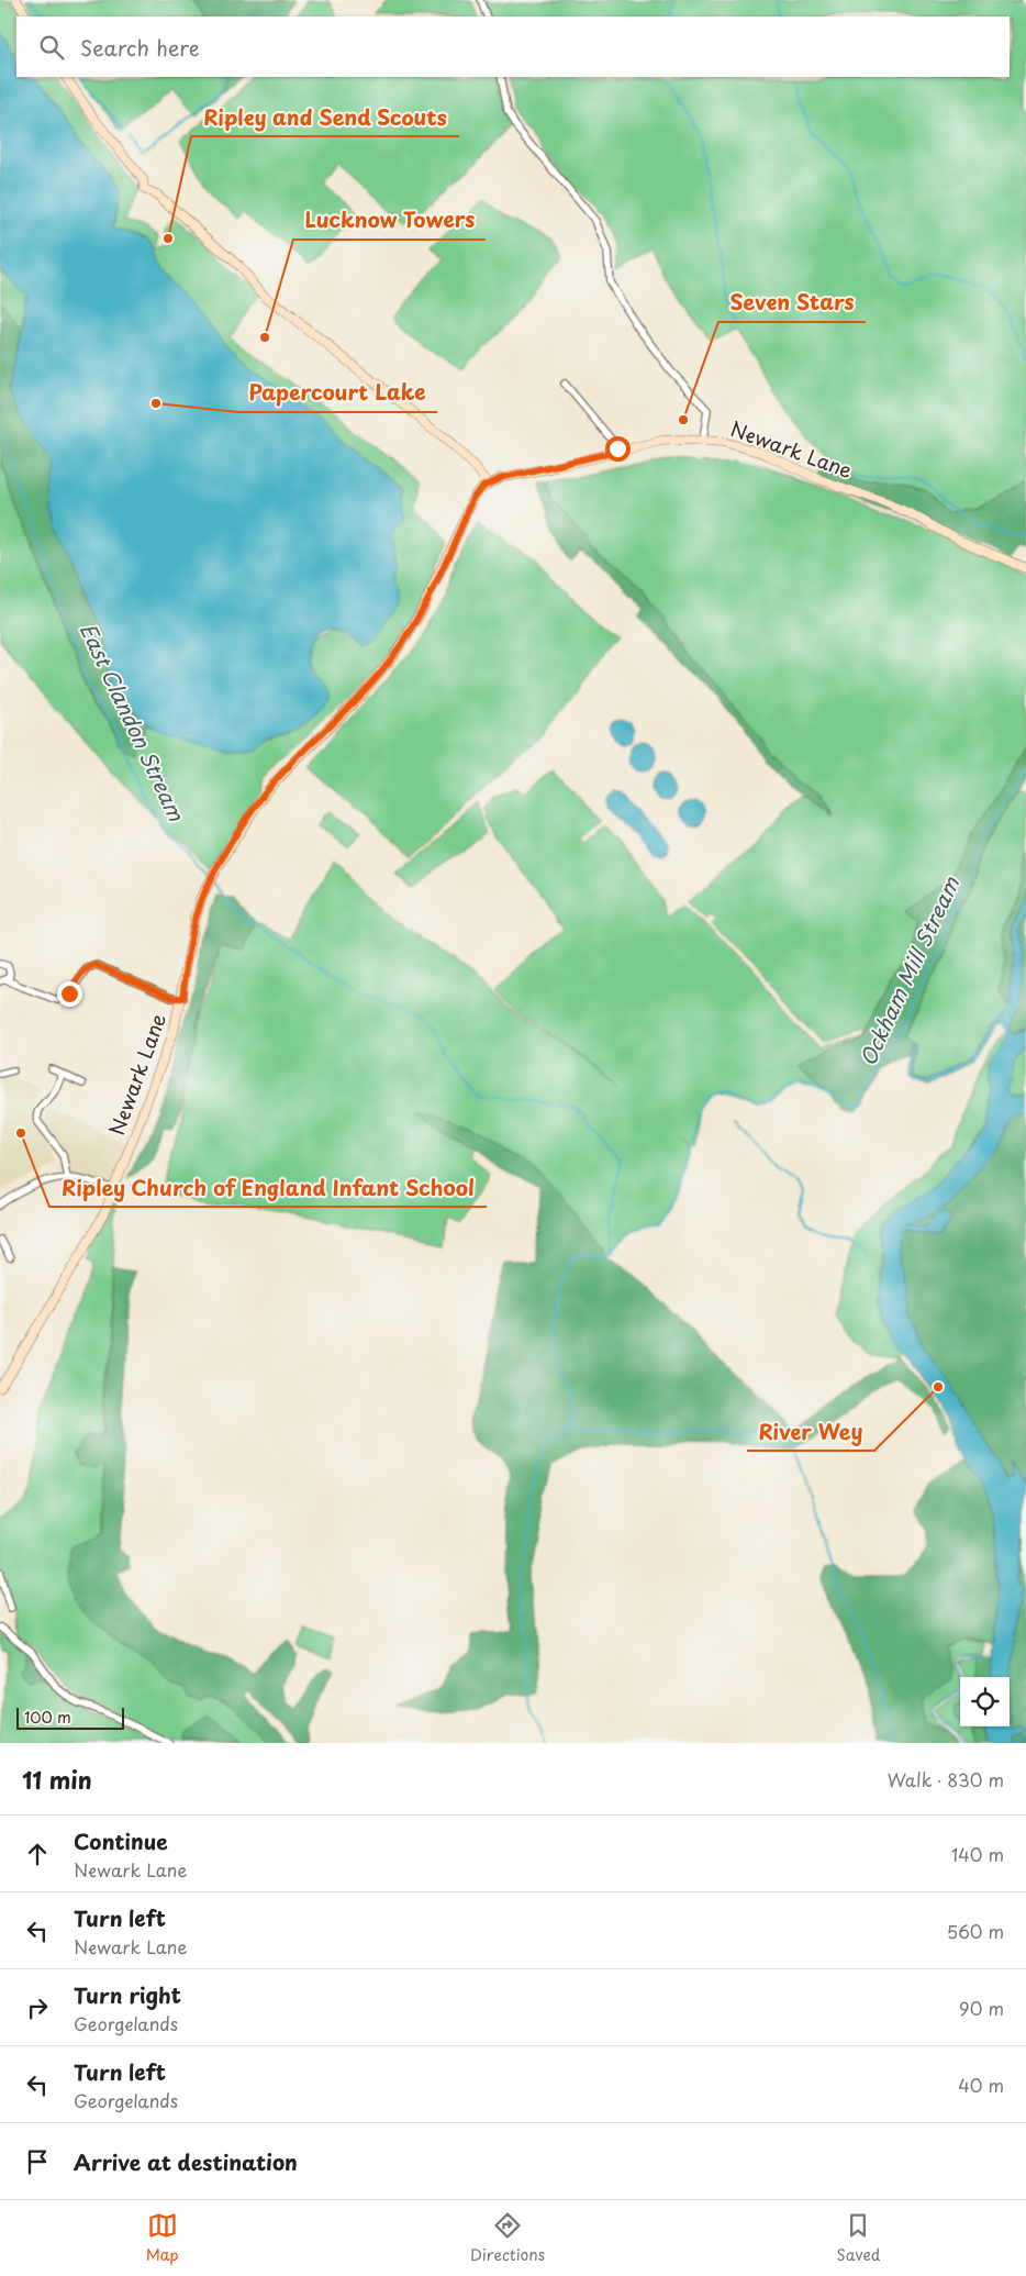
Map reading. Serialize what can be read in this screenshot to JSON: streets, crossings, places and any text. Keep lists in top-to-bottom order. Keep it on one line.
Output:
{"streets":{"main road":["Newark Lane"]},"water":["East Clandon Stream","Ockham Mill Stream"],"places":["Ripley and Send Scouts","Lucknow Towers","Papercourt Lake","Seven Stars","Ripley Church of England Infant School","River Wey"],"scale_bar":"100 m","page":{"search":"Search here","scale":"100 m","heading":["11 min","Walk · 830 m"],"list":[["Continue","Newark Lane","140 m"],["Turn left","Newark Lane","560 m"],["Turn right","Georgelands","90 m"],["Turn left","Georgelands","40 m"],"Arrive at destination"],"nav":["Map","Directions","Saved"]}}
